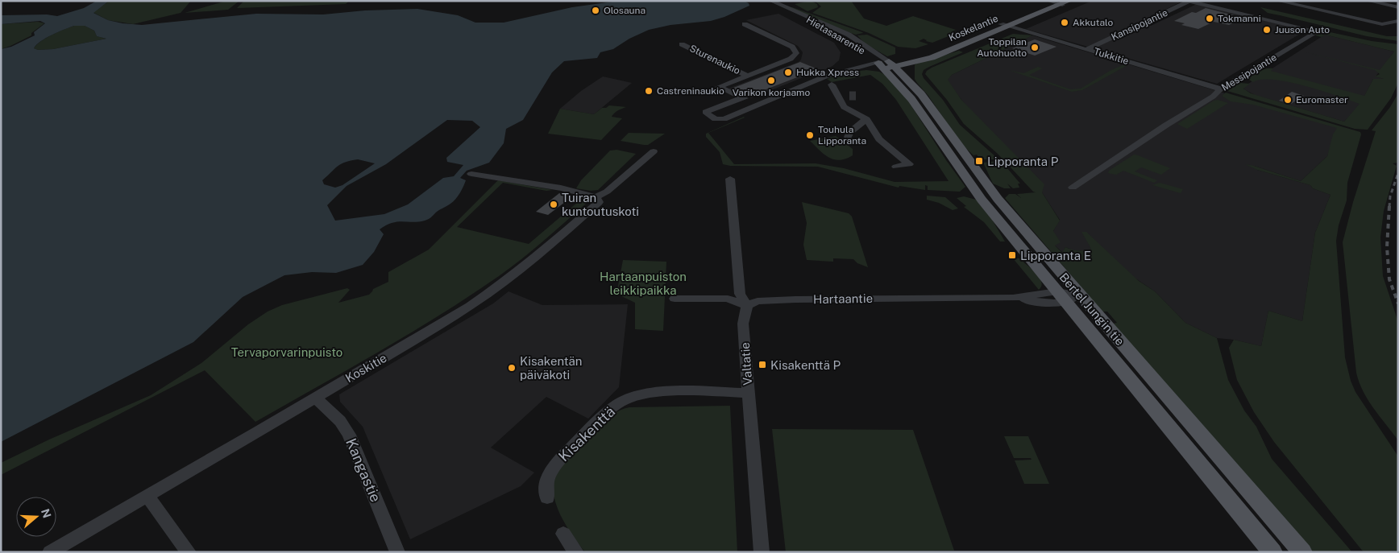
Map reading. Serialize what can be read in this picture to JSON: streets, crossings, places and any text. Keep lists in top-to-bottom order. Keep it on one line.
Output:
{"streets":{"main road":["Koskelantie","Bertel Jungin tie"],"street":["Kansipojantie","Hietasaarentie","Tukkitie","Sturenaukio","Messipojantie","Hartaantie","Valtatie","Koskitie","Kisakenttä","Kangastie"]},"crossings":[["Kansipojantie","Tukkitie"],["Kansipojantie","Messipojantie"],["Koskelantie","Hietasaarentie"],["Koskelantie","Tukkitie"],["Koskelantie","Bertel Jungin tie"],["Hietasaarentie","Bertel Jungin tie"],["Tukkitie","Messipojantie"],["Hartaantie","Bertel Jungin tie"],["Hartaantie","Valtatie"],["Valtatie","Kisakenttä"],["Koskitie","Kangastie"]],"parks":["Hartaanpuiston leikkipaikka","Tervaporvarinpuisto"],"places":{"other":["Olosauna","Tokmanni","Akkutalo","Juuson Auto","Toppilan Autohuolto","Hukka Xpress","Varikon korjaamo","Castreninaukio","Euromaster","Touhula Lipporanta","Tuiran kuntoutuskoti","Kisakentän päiväkoti"],"transit":["Lipporanta P","Lipporanta E","Kisakenttä P"]},"north":"right"}
